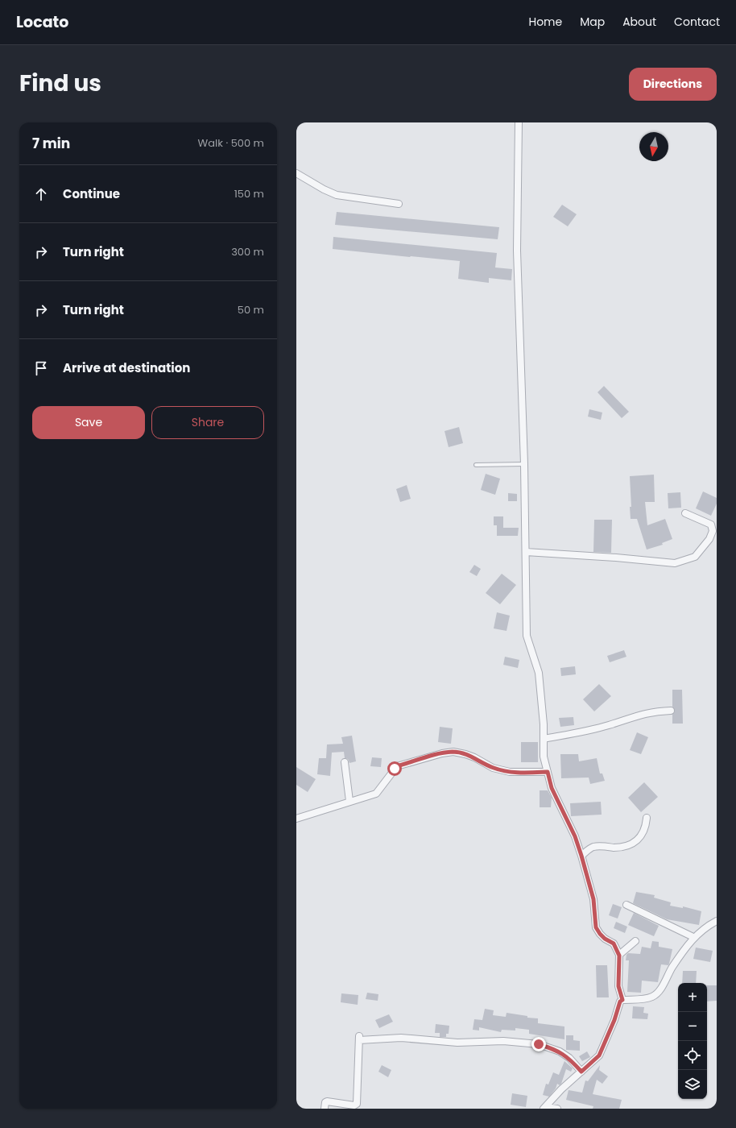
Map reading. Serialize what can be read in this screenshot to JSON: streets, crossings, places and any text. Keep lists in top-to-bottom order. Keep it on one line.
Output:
{"north":"bottom","page":{"header":"Locato","nav":["Home","Map","About","Contact"],"title":"Find us","buttons":["Directions",["Save","Share"]],"heading":["7 min","Walk · 500 m"],"list":[["Continue","150 m"],["Turn right","300 m"],["Turn right","50 m"],"Arrive at destination"],"map_buttons":["+","−"]}}
